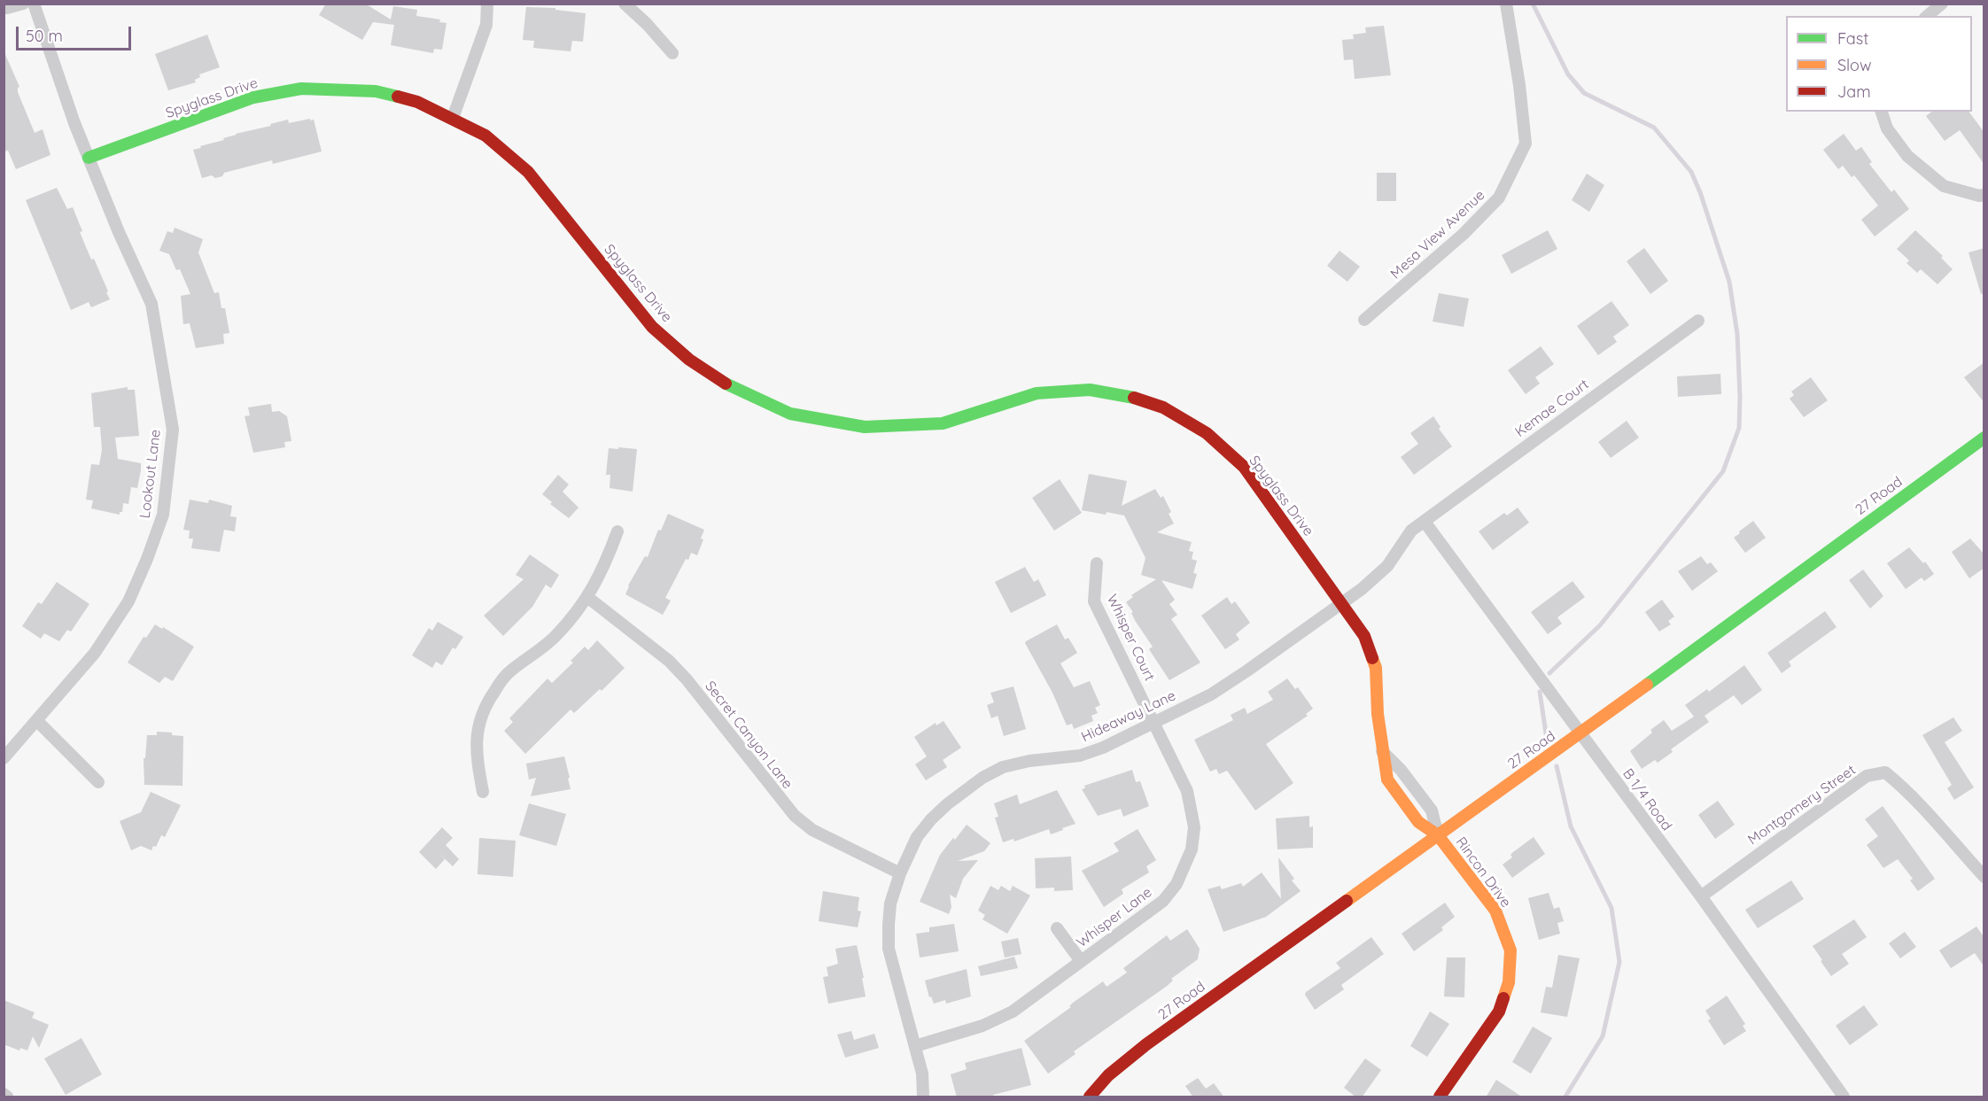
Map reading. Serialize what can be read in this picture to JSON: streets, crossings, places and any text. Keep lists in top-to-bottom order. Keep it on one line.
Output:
{"streets":{"street":["Spyglass Drive","Mesa View Avenue","Kemae Court","Lookout Lane","27 Road","Whisper Court","Hideaway Lane","Secret Canyon Lane","B 1/4 Road","Montgomery Street","Rincon Drive","Whisper Lane"]},"crossings":[["Spyglass Drive","Lookout Lane"],["Spyglass Drive","27 Road"],["Spyglass Drive","Hideaway Lane"],["Spyglass Drive","Rincon Drive"],["Kemae Court","Hideaway Lane"],["Kemae Court","B 1/4 Road"],["27 Road","B 1/4 Road"],["27 Road","Rincon Drive"],["Whisper Court","Hideaway Lane"],["Whisper Court","Whisper Lane"],["Hideaway Lane","Secret Canyon Lane"],["Hideaway Lane","B 1/4 Road"],["Hideaway Lane","Whisper Lane"],["B 1/4 Road","Montgomery Street"]],"legend":["Fast","Slow","Jam"],"scale_bar":"50 m"}
